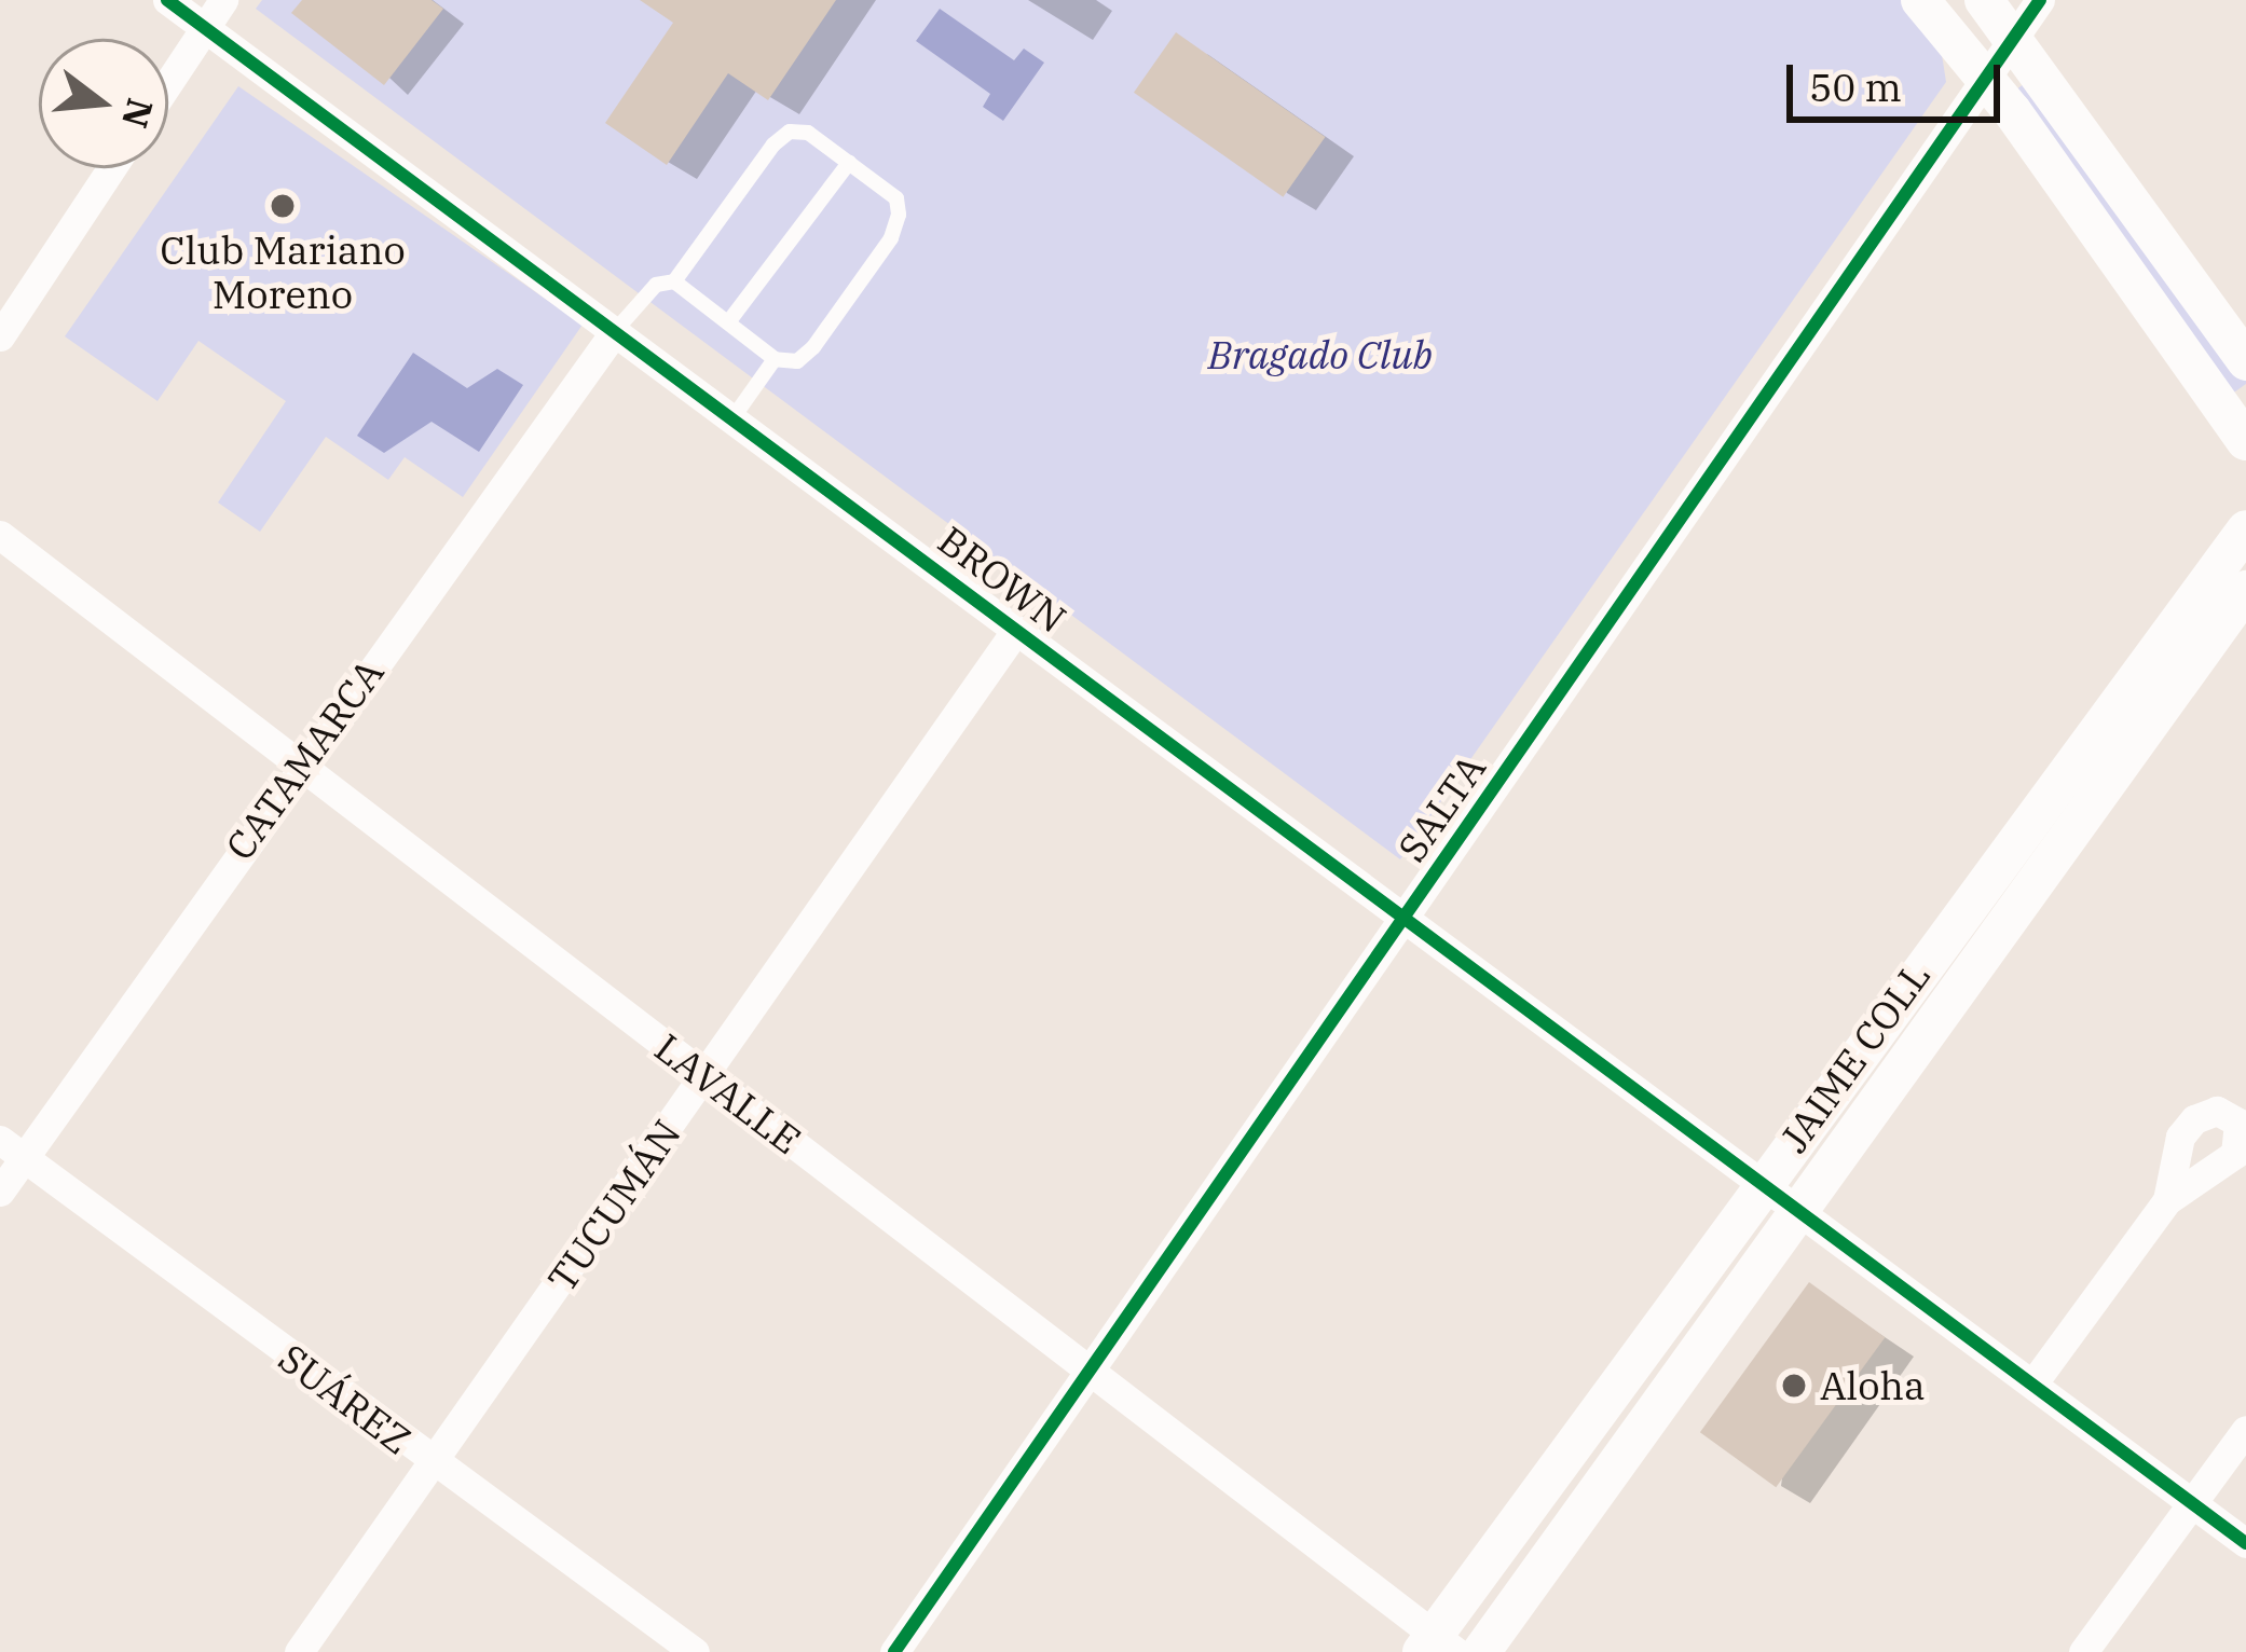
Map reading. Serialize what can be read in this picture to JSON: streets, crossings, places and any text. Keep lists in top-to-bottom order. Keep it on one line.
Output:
{"streets":{"main road":["JAIME COLL"],"street":["BROWN","CATAMARCA","SALTA","LAVALLE","TUCUMÁN","SUÁREZ"]},"crossings":[["BROWN","CATAMARCA"],["BROWN","SALTA"],["BROWN","JAIME COLL"],["BROWN","TUCUMÁN"],["CATAMARCA","LAVALLE"],["CATAMARCA","SUÁREZ"],["SALTA","LAVALLE"],["JAIME COLL","LAVALLE"],["LAVALLE","TUCUMÁN"],["TUCUMÁN","SUÁREZ"]],"parks":["Bragado Club"],"places":["Club Mariano Moreno","Aloha"],"scale_bar":"50 m","north":"right"}
